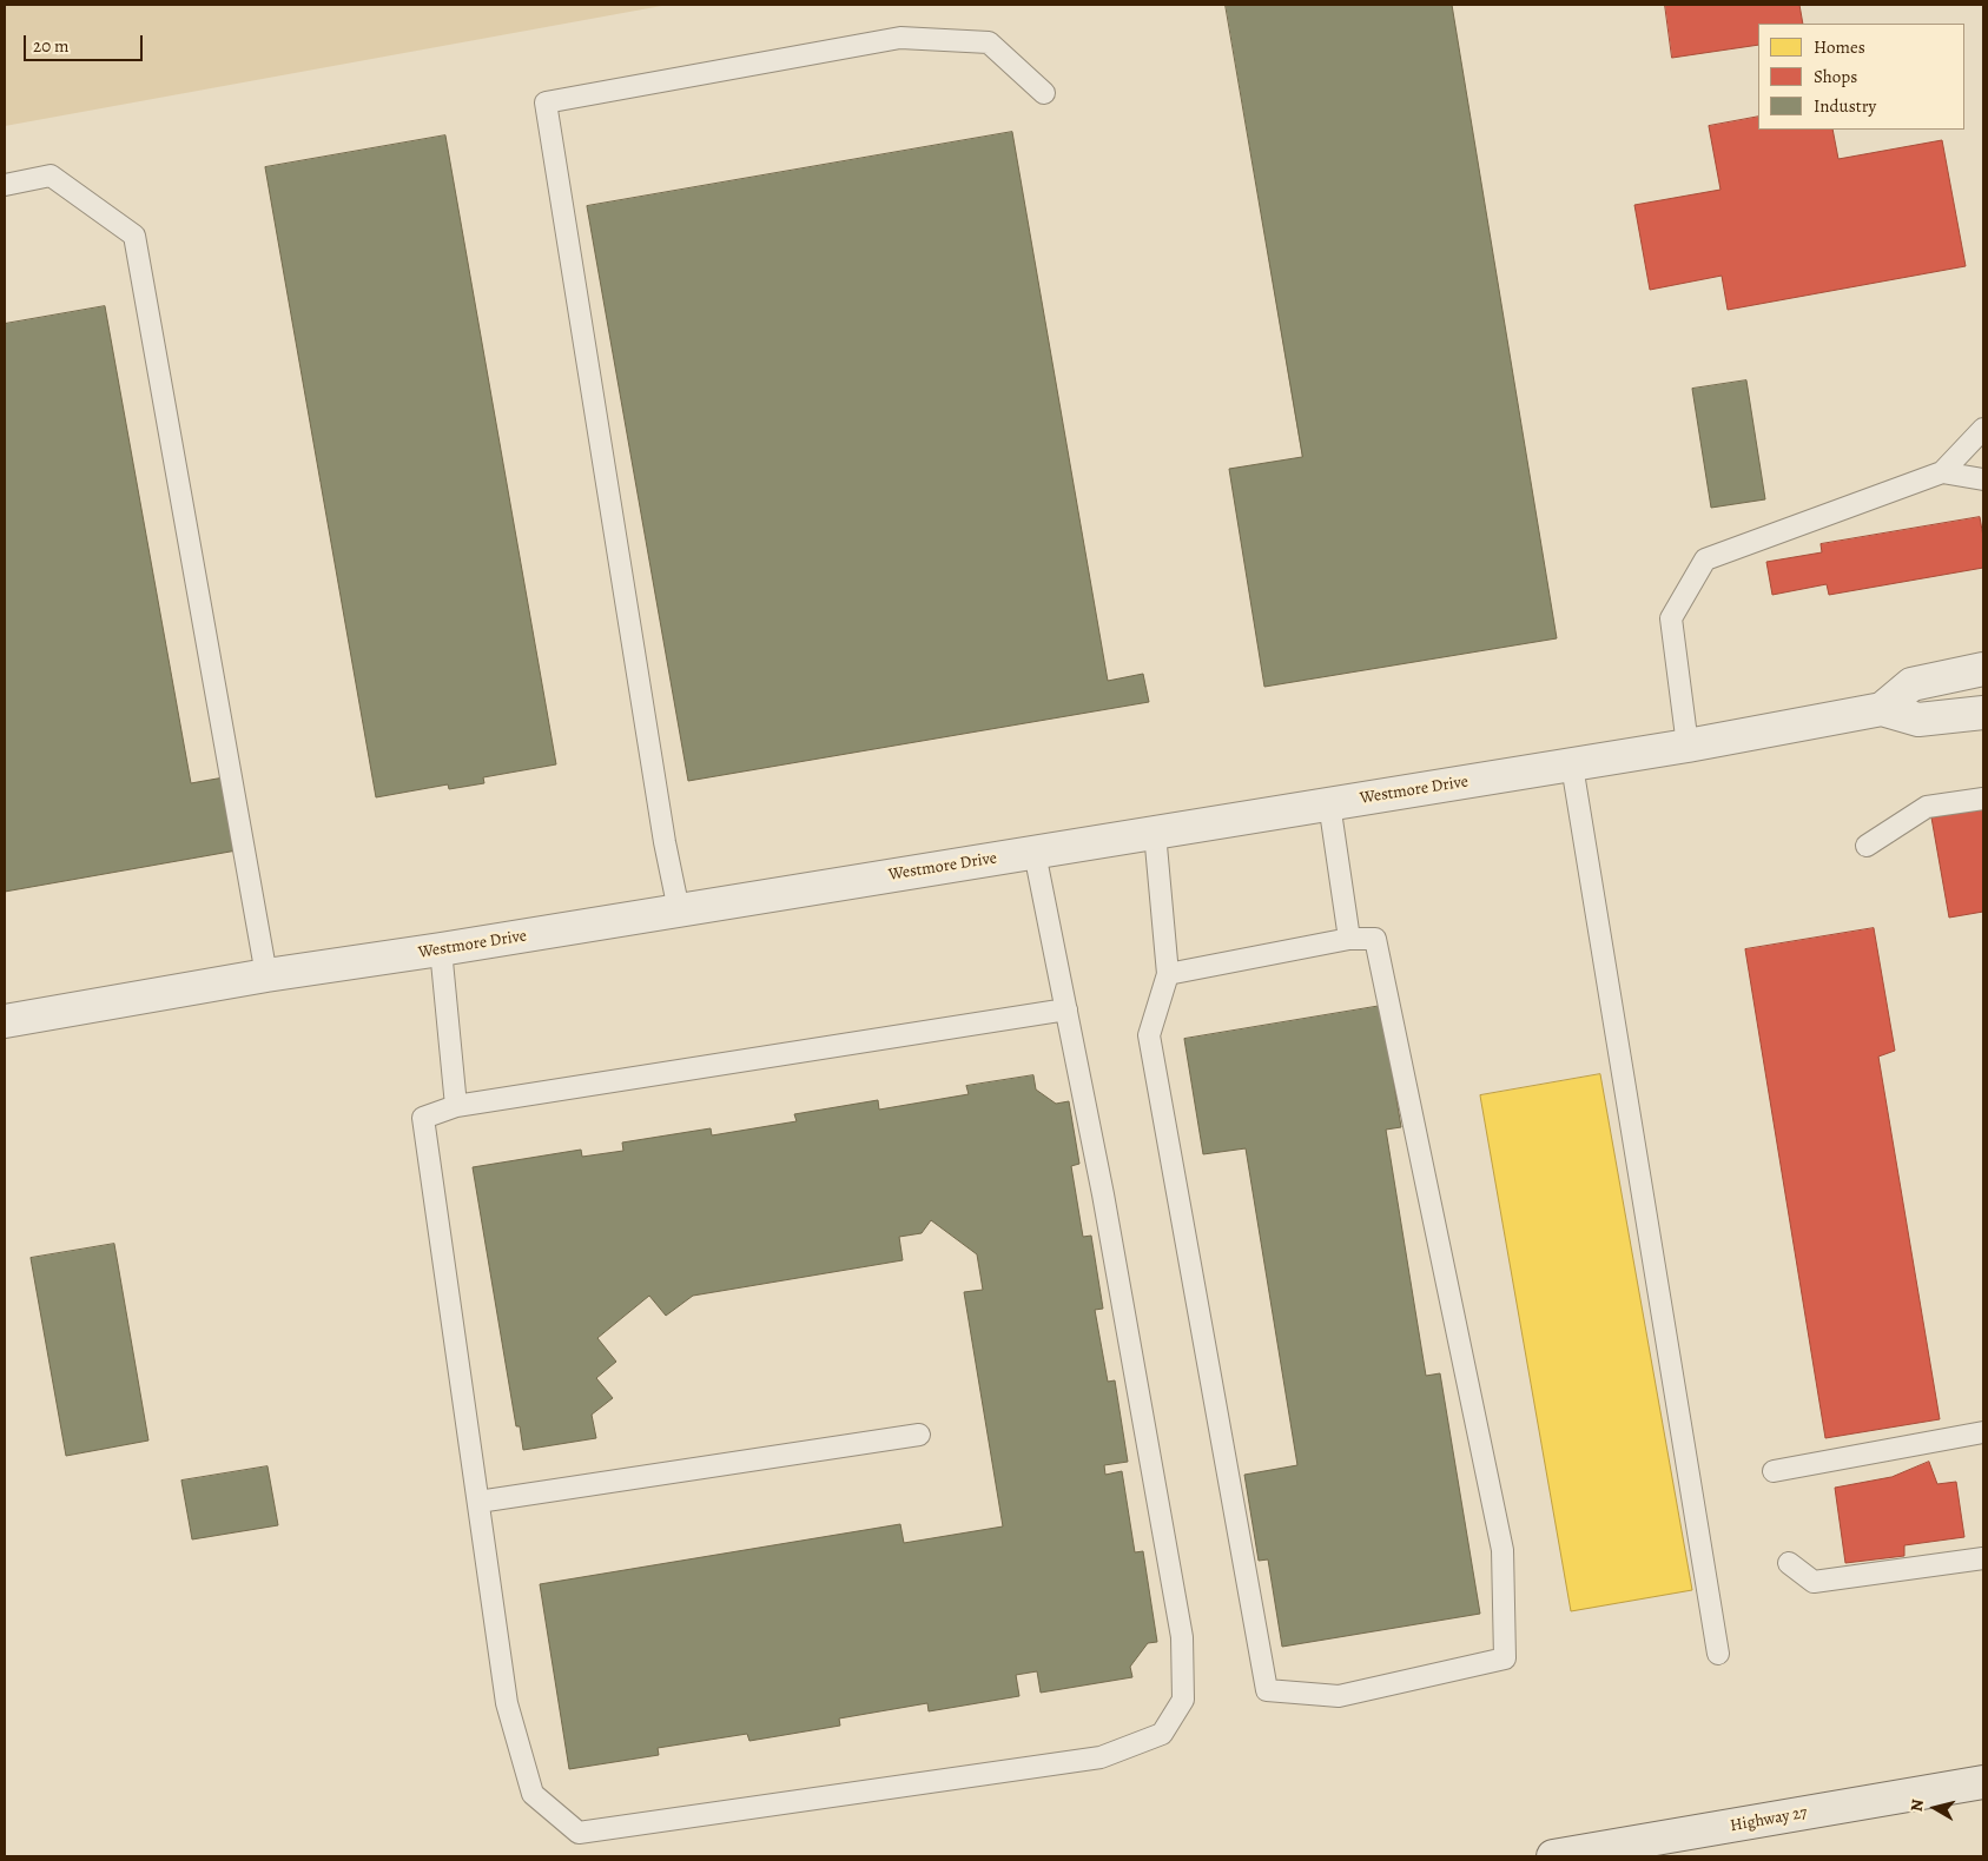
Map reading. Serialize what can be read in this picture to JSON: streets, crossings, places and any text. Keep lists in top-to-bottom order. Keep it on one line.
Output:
{"streets":{"main road":["Highway 27"],"street":["Westmore Drive"]},"legend":["Homes","Shops","Industry"],"scale_bar":"20 m","north":"left"}
